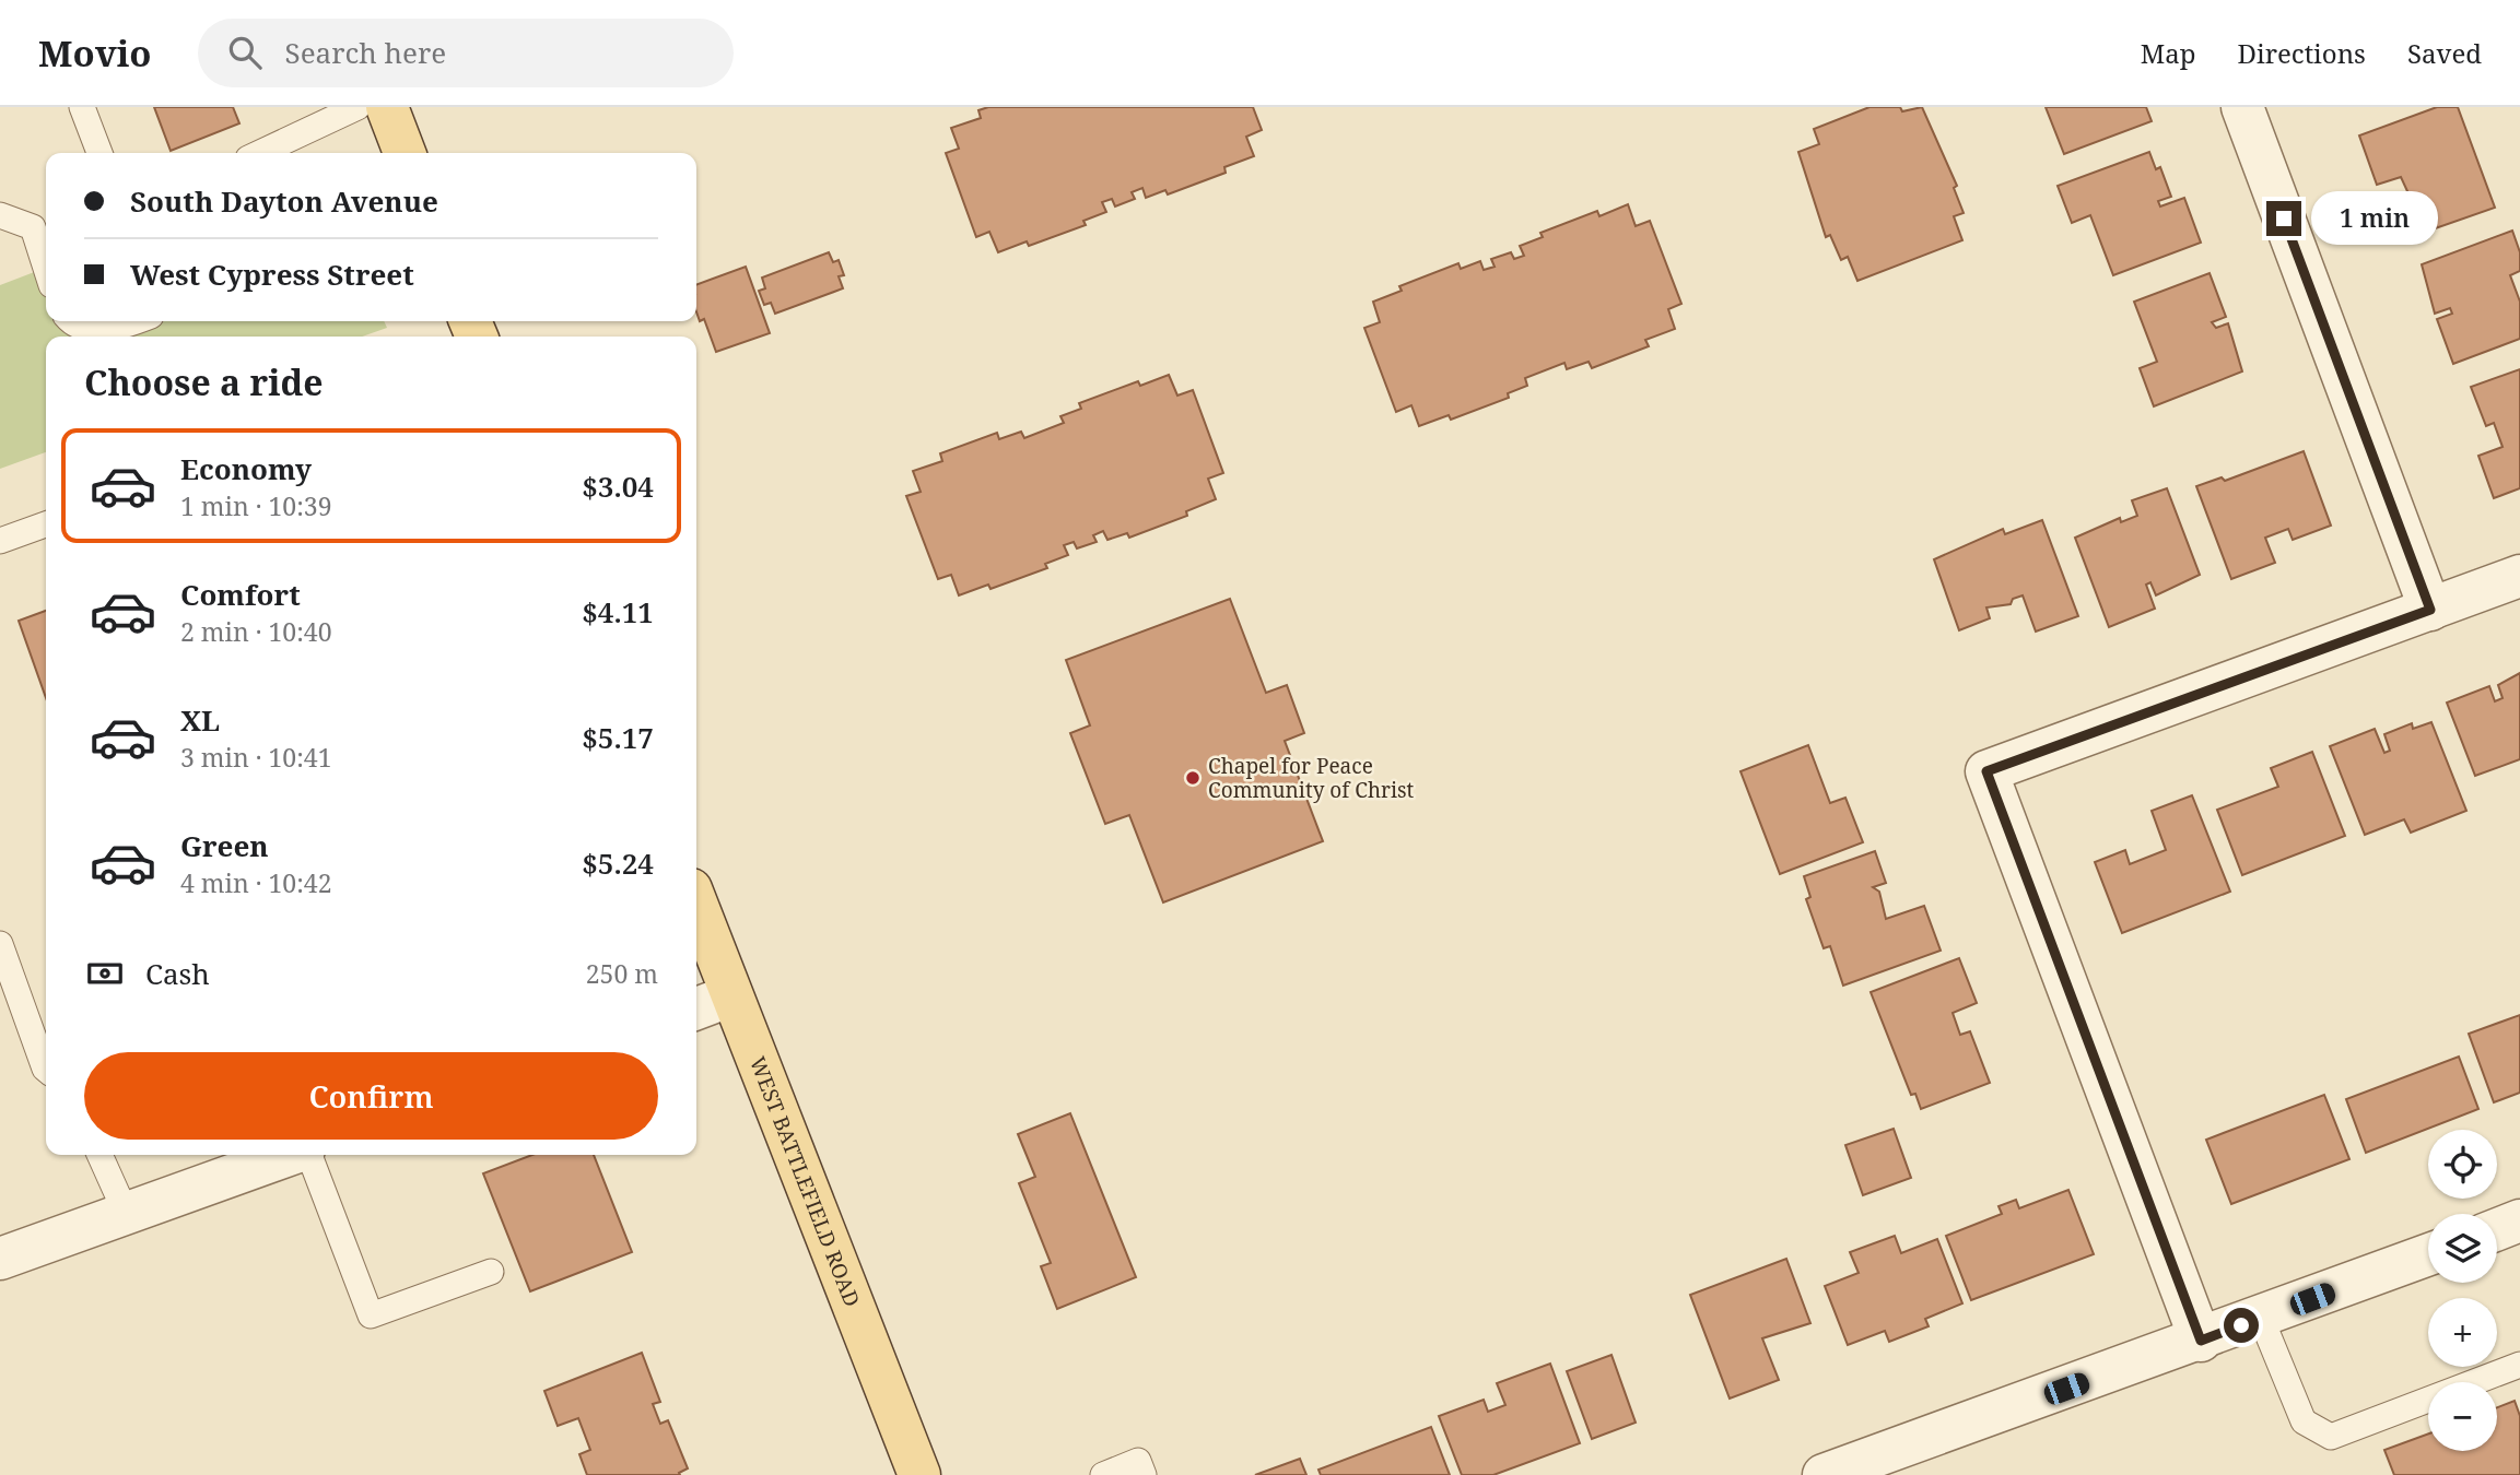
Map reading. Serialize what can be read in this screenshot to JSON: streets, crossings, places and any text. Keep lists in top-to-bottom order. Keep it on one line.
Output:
{"streets":{"main road":["WEST BATTLEFIELD ROAD"]},"places":["Chapel for Peace Community of Christ"],"page":{"header":"Movio","search":"Search here","nav":["Map","Directions","Saved"],"banner":["South Dayton Avenue","West Cypress Street"],"bubble":"1 min","heading":"Choose a ride","list":[{"name":"Economy","note":"1 min · 10:39","value":"$3.04"},{"name":"Comfort","note":"2 min · 10:40","value":"$4.11"},{"name":"XL","note":"3 min · 10:41","value":"$5.17"},{"name":"Green","note":"4 min · 10:42","value":"$5.24"}],"pay":["Cash","250 m"],"buttons":"Confirm","map_buttons":["+","−"]}}
